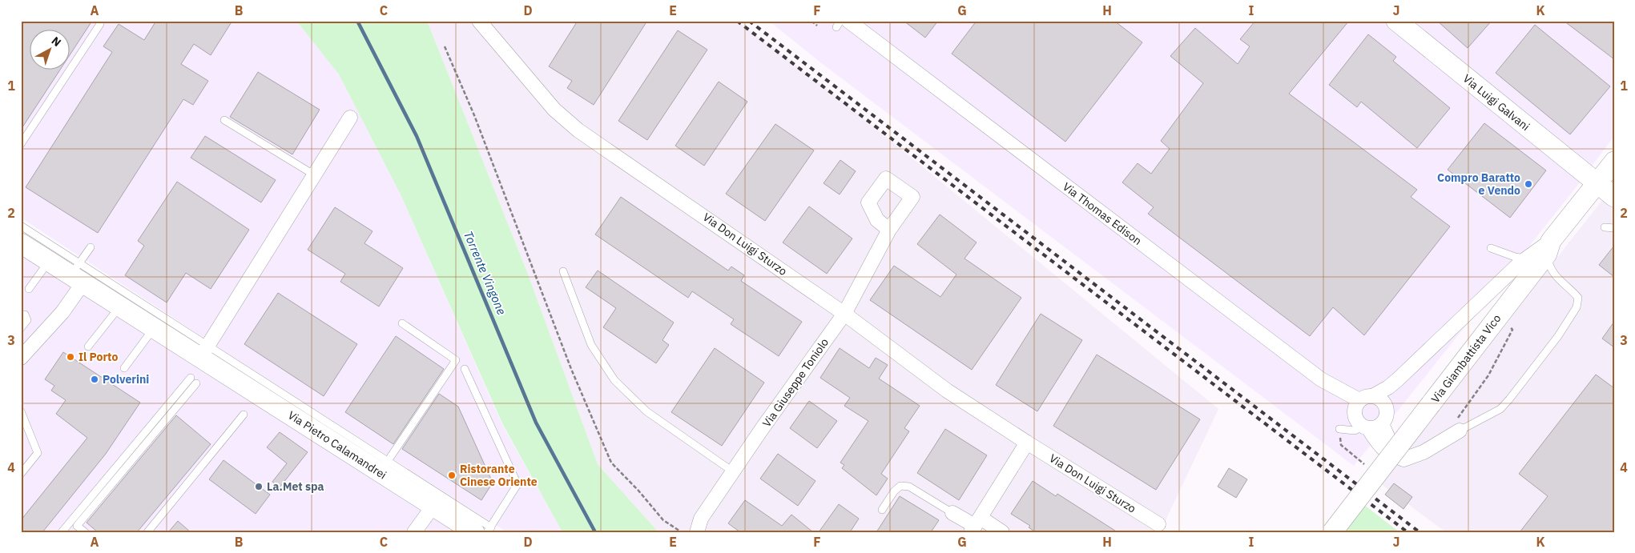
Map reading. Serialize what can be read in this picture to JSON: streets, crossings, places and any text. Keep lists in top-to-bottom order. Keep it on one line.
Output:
{"streets":{"street":["Via Luigi Galvani","Via Thomas Edison","Via Don Luigi Sturzo","Via Giambattista Vico","Via Giuseppe Toniolo","Via Pietro Calamandrei"]},"crossings":[["Via Luigi Galvani","Via Giambattista Vico"],["Via Don Luigi Sturzo","Via Giuseppe Toniolo"]],"water":["Torrente Vingone"],"places":["Compro Baratto e Vendo","Il Porto","Polverini","Ristorante Cinese Oriente","La.Met spa"],"north":"top right","grid":{"columns":["A","B","C","D","E","F","G","H","I","J","K"],"rows":["1","2","3","4"]}}
